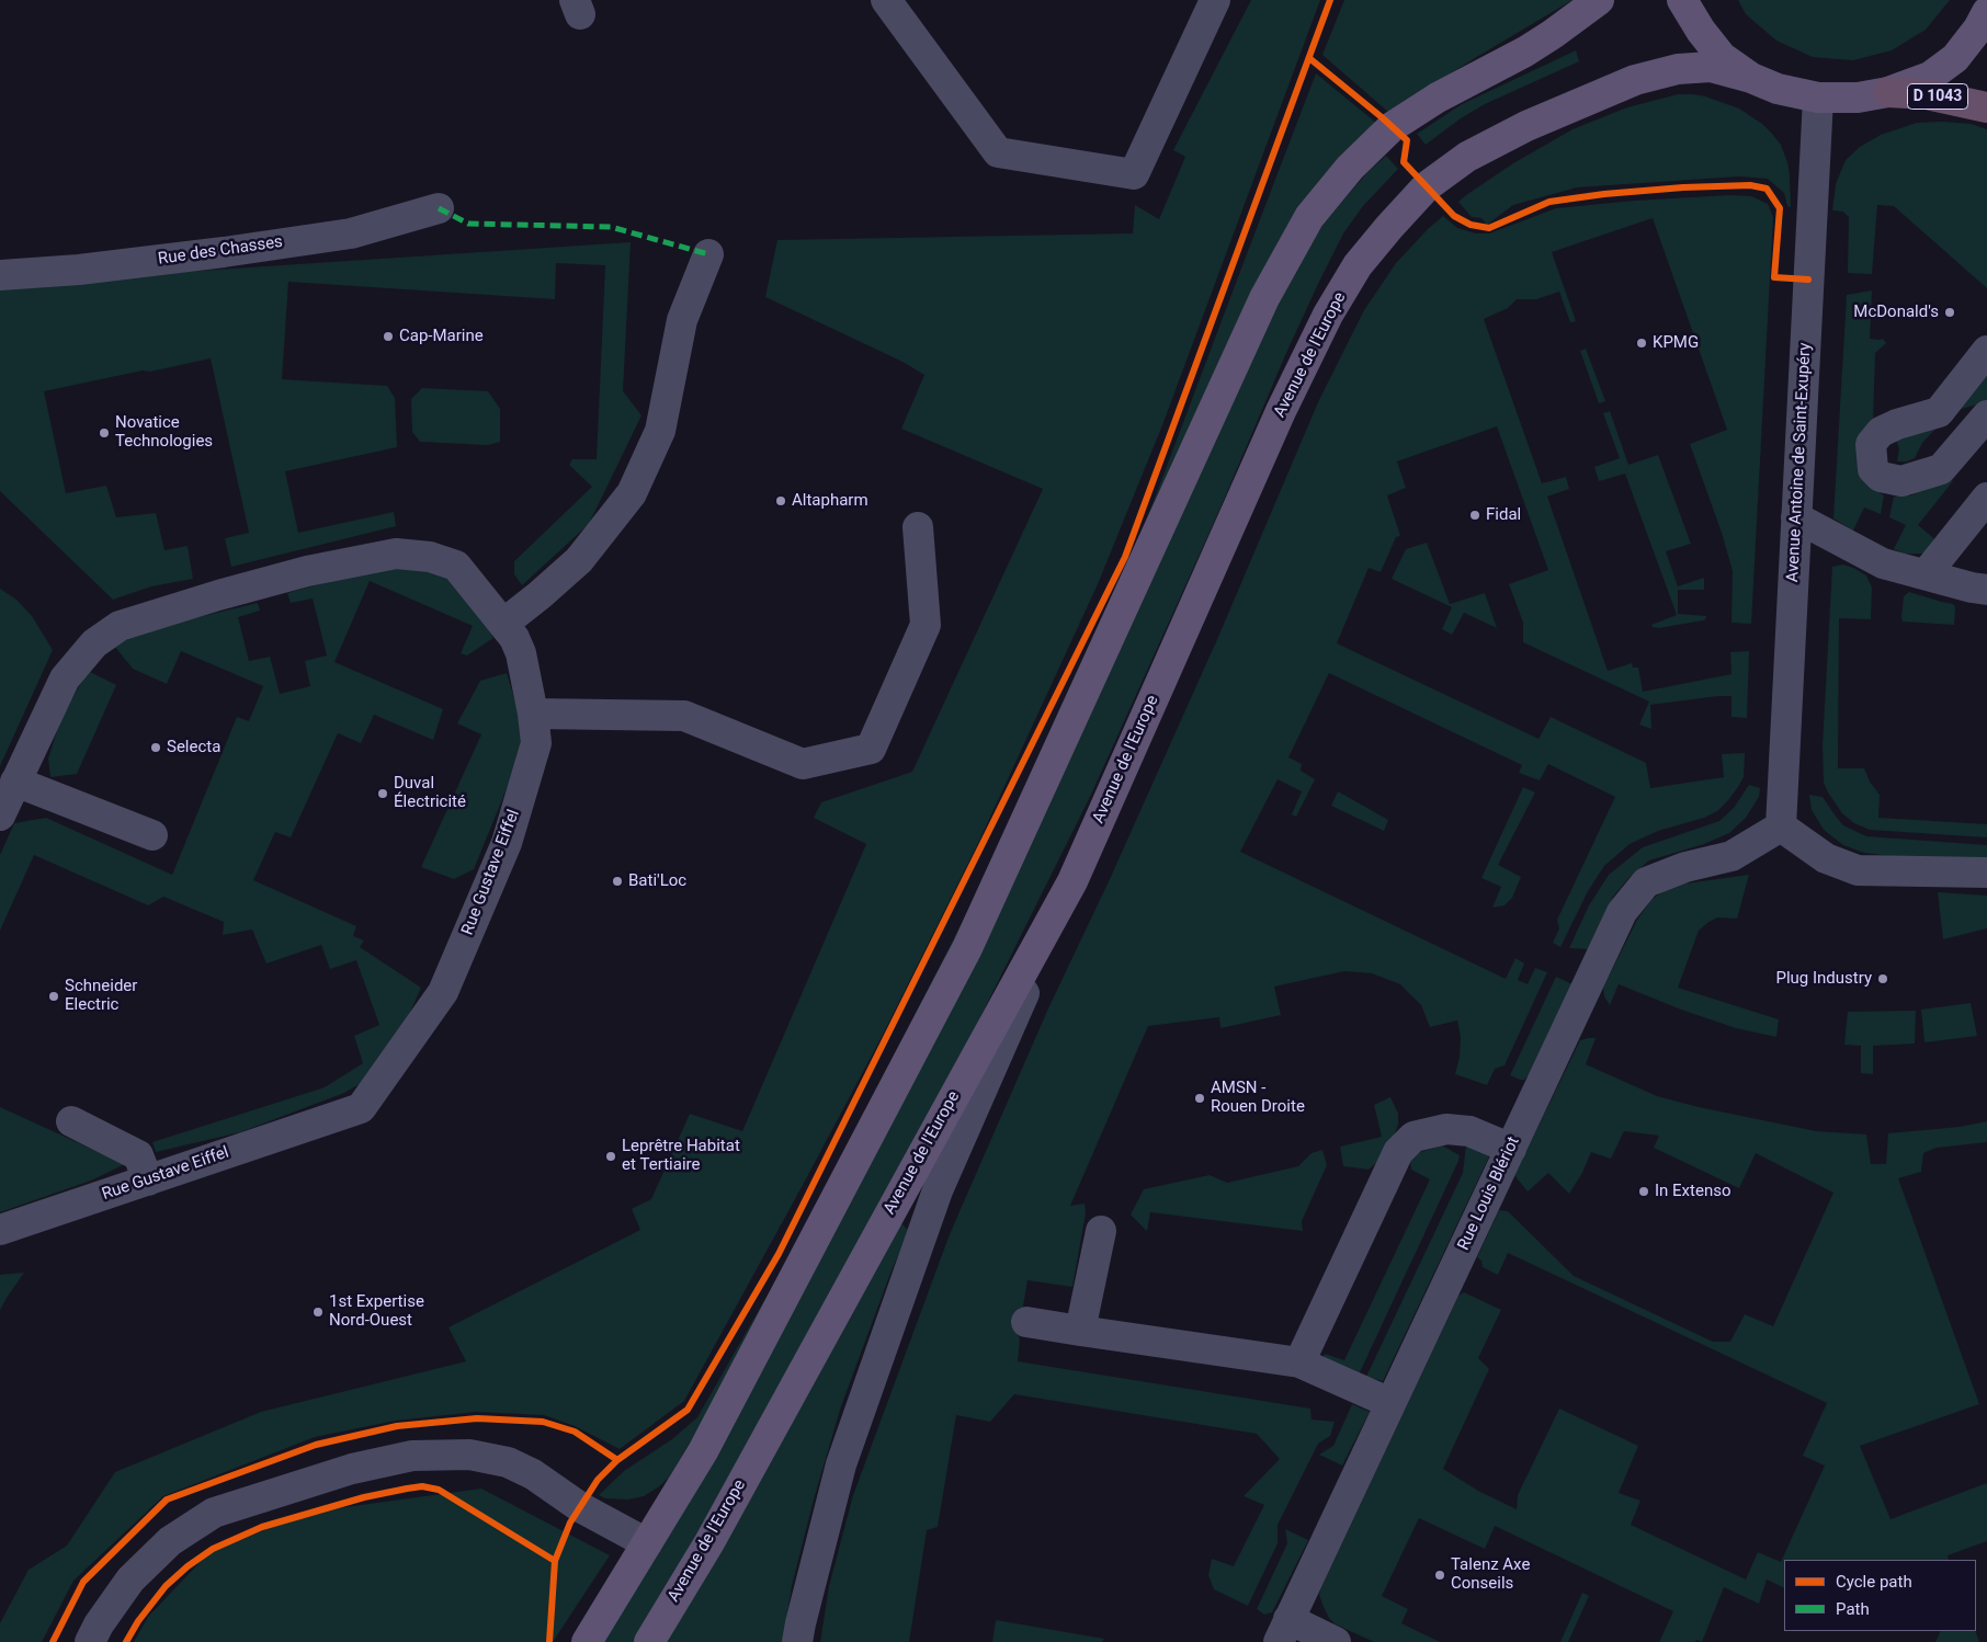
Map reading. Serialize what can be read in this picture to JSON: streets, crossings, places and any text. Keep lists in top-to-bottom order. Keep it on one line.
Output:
{"streets":{"highway":["D 1043"],"main road":["Avenue de l'Europe"],"street":["Rue des Chasses","Avenue Antoine de Saint-Exupéry","Rue Gustave Eiffel","Rue Louis Blériot"]},"crossings":[["Avenue Antoine de Saint-Exupéry","Rue Louis Blériot"]],"places":["McDonald's","Cap-Marine","KPMG","Novatice Technologies","Altapharm","Fidal","Selecta","Duval Électricité","Bati'Loc","Plug Industry","Schneider Electric","AMSN - Rouen Droite","Leprêtre Habitat et Tertiaire","In Extenso","1st Expertise Nord-Ouest","Talenz Axe Conseils"],"legend":["Cycle path","Path"]}
